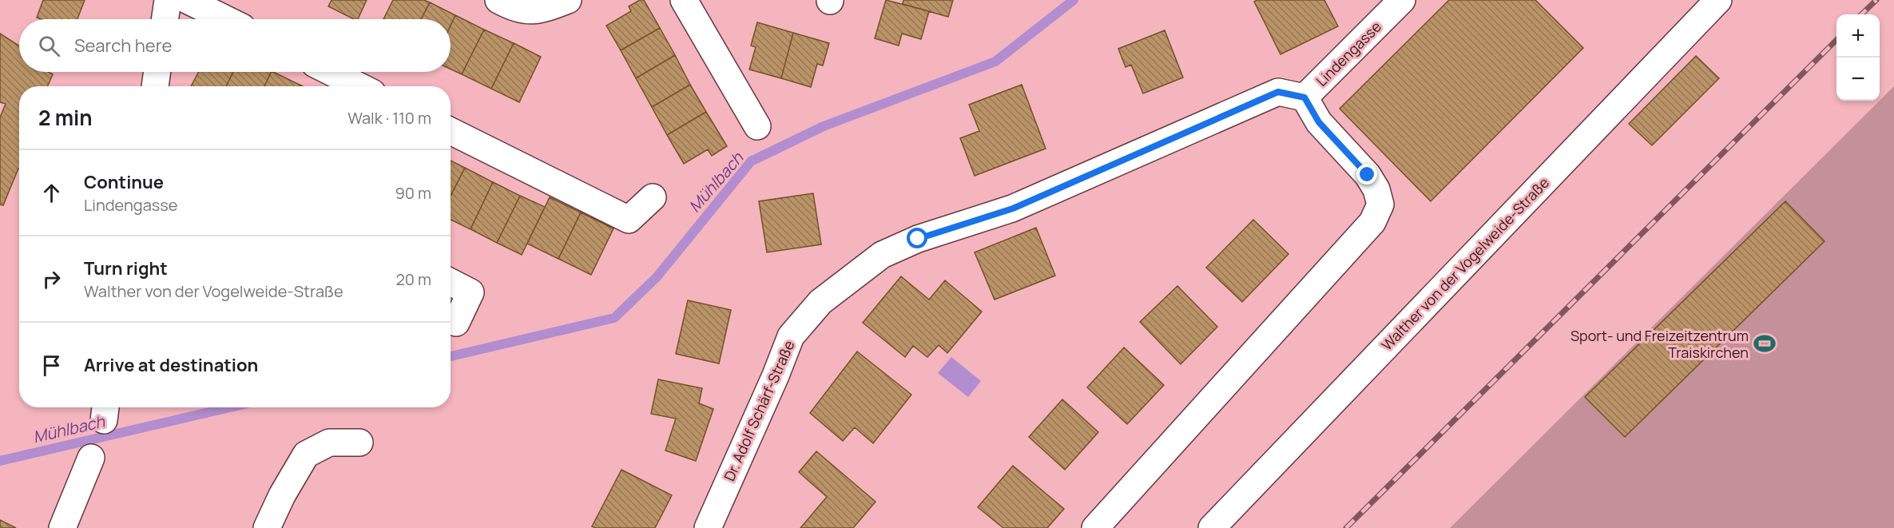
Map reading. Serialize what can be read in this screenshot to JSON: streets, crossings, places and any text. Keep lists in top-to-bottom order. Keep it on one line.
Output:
{"streets":{"street":["Lindengasse","Walther von der Vogelweide-Straße","Dr. Adolf Schärf-Straße"]},"crossings":[["Lindengasse","Dr. Adolf Schärf-Straße"]],"water":["Mühlbach"],"places":{"sports":["Sport- und Freizeitzentrum Traiskirchen"]},"page":{"map_buttons":["+","−"],"search":"Search here","heading":["2 min","Walk · 110 m"],"list":[["Continue","Lindengasse","90 m"],["Turn right","Walther von der Vogelweide-Straße","20 m"],"Arrive at destination"]}}
